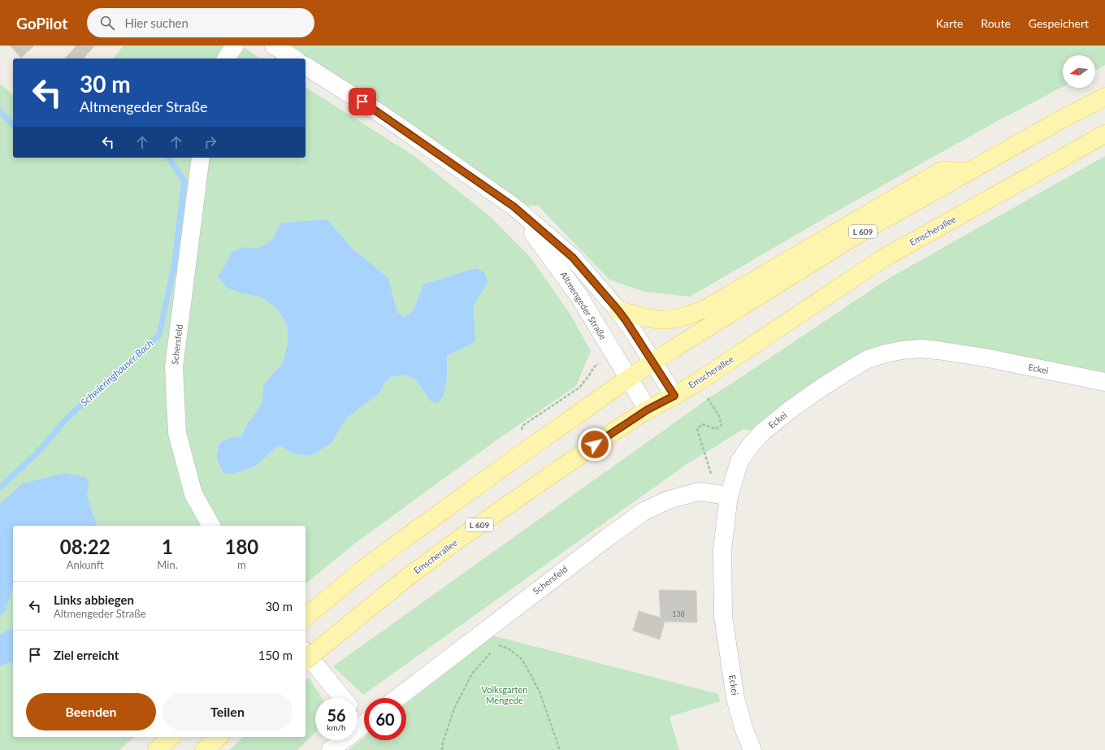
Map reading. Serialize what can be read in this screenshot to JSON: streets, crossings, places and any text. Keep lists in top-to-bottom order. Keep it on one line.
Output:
{"streets":{"main road":["Emscherallee","L 609"],"street":["Altmengeder Straße","Schersfeld","Eckei"]},"crossings":[["Emscherallee","Altmengeder Straße"],["L 609","Altmengeder Straße"],["Schersfeld","Eckei"]],"water":["Schwieringhauser Bach"],"parks":["Volksgarten Mengede"],"house_numbers":["138"],"north":"left","page":{"header":"GoPilot","search":"Hier suchen","nav":["Karte","Route","Gespeichert"],"turn":["30 m","Altmengeder Straße"],"eta":["08:22","Ankunft","1","Min.","180","m"],"list":[{"name":"Links abbiegen","note":"Altmengeder Straße","value":"30 m"},{"name":"Ziel erreicht","value":"150 m"}],"buttons":["Beenden","Teilen"],"speed":"56 km/h","limit":"60"}}
